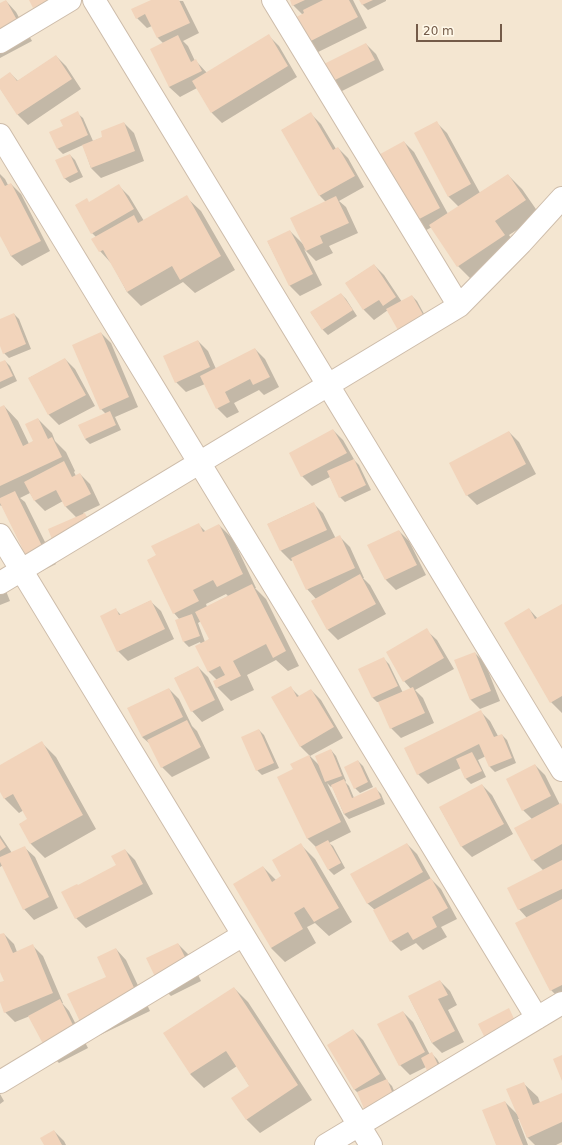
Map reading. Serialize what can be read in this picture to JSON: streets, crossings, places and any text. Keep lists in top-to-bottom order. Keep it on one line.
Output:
{"scale_bar":"20 m"}
